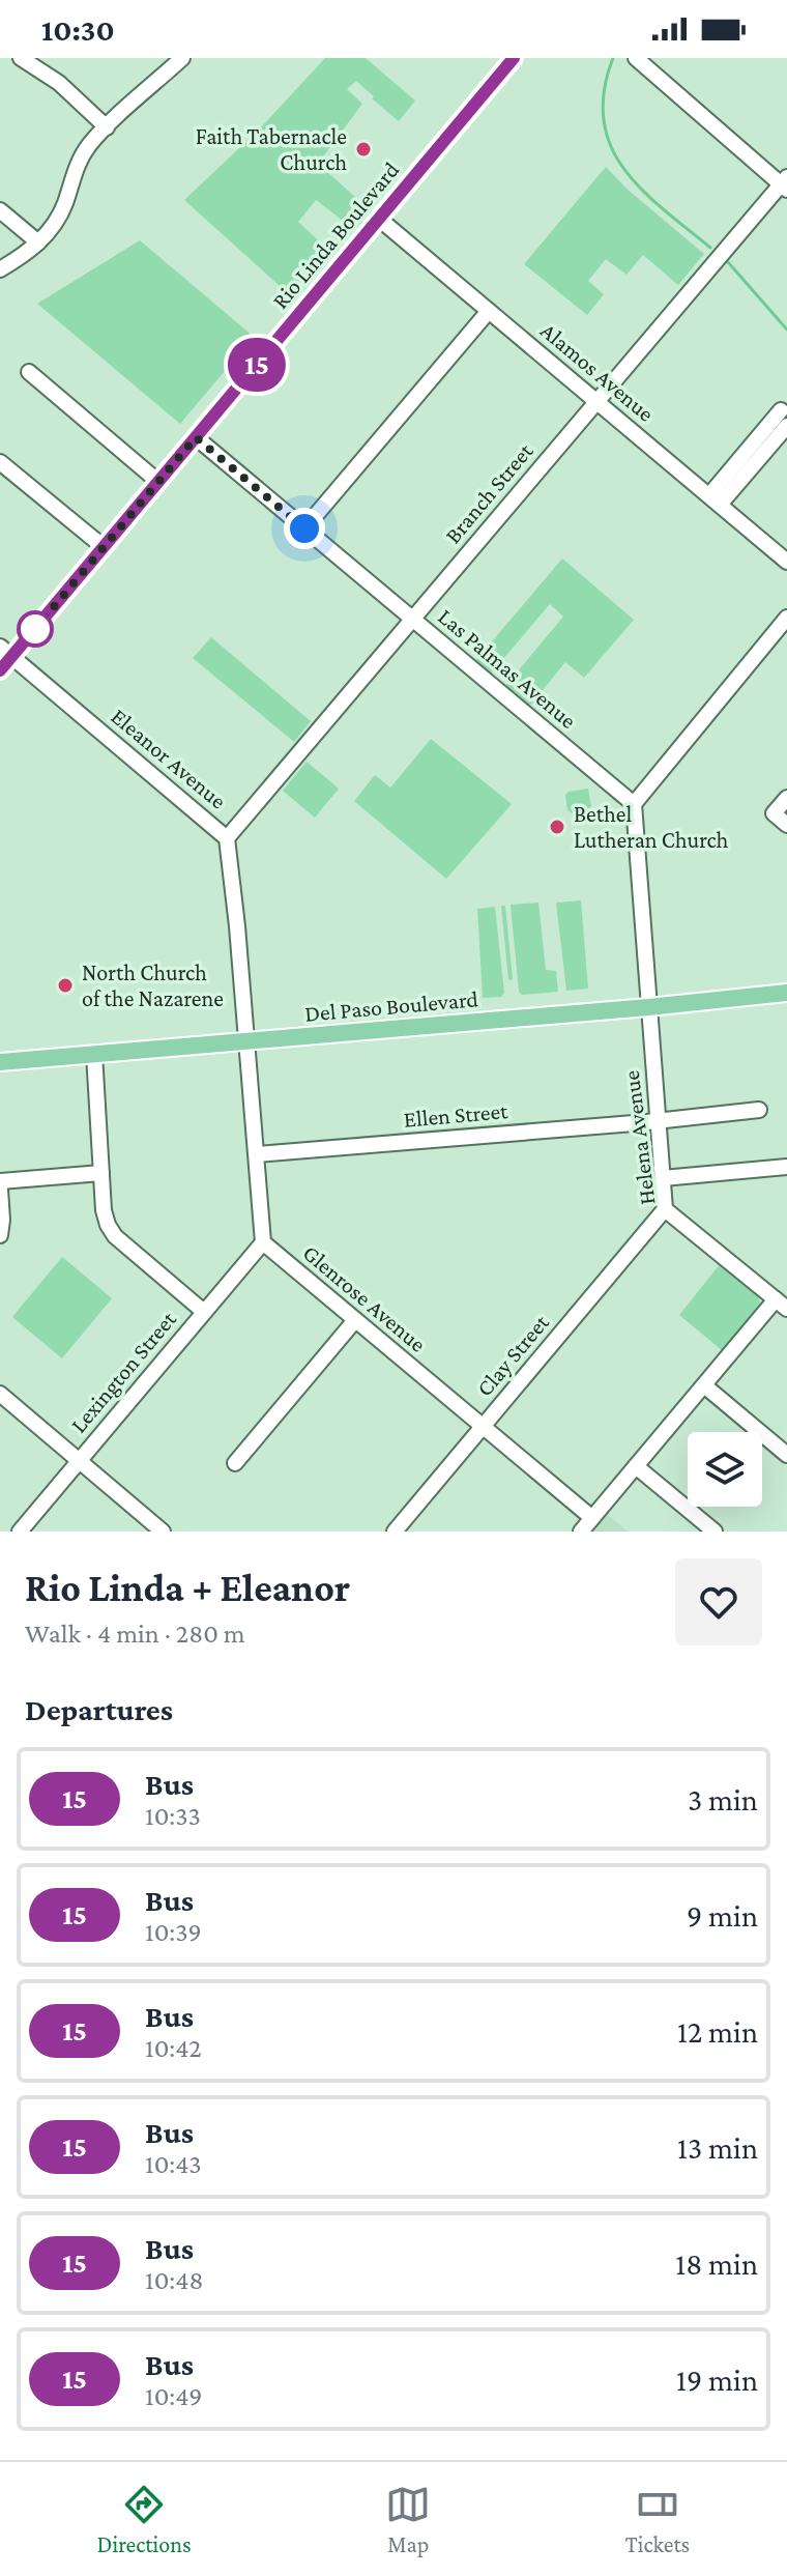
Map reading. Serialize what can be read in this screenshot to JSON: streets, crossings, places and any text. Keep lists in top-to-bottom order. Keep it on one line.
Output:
{"streets":{"main road":["Rio Linda Boulevard","Del Paso Boulevard"],"street":["Alamos Avenue","Branch Street","Las Palmas Avenue","Eleanor Avenue","Ellen Street","Helena Avenue","Glenrose Avenue","Clay Street","Lexington Street"]},"crossings":[["Rio Linda Boulevard","Alamos Avenue"],["Rio Linda Boulevard","Las Palmas Avenue"],["Rio Linda Boulevard","Eleanor Avenue"],["Alamos Avenue","Branch Street"],["Branch Street","Las Palmas Avenue"],["Branch Street","Eleanor Avenue"],["Eleanor Avenue","Del Paso Boulevard"],["Del Paso Boulevard","Helena Avenue"],["Ellen Street","Helena Avenue"],["Helena Avenue","Clay Street"],["Glenrose Avenue","Clay Street"],["Glenrose Avenue","Lexington Street"]],"places":["Faith Tabernacle Church","Bethel Lutheran Church","North Church of the Nazarene"],"lines":["bus line 15"],"page":{"status":"10:30","on_map":"15","heading":[["Rio Linda + Eleanor","Walk · 4 min · 280 m"],"Departures"],"list":[{"mark":"15","name":"Bus","note":"10:33","value":"3 min"},{"mark":"15","name":"Bus","note":"10:39","value":"9 min"},{"mark":"15","name":"Bus","note":"10:42","value":"12 min"},{"mark":"15","name":"Bus","note":"10:43","value":"13 min"},{"mark":"15","name":"Bus","note":"10:48","value":"18 min"},{"mark":"15","name":"Bus","note":"10:49","value":"19 min"}],"tabs":["Directions","Map","Tickets"]}}
